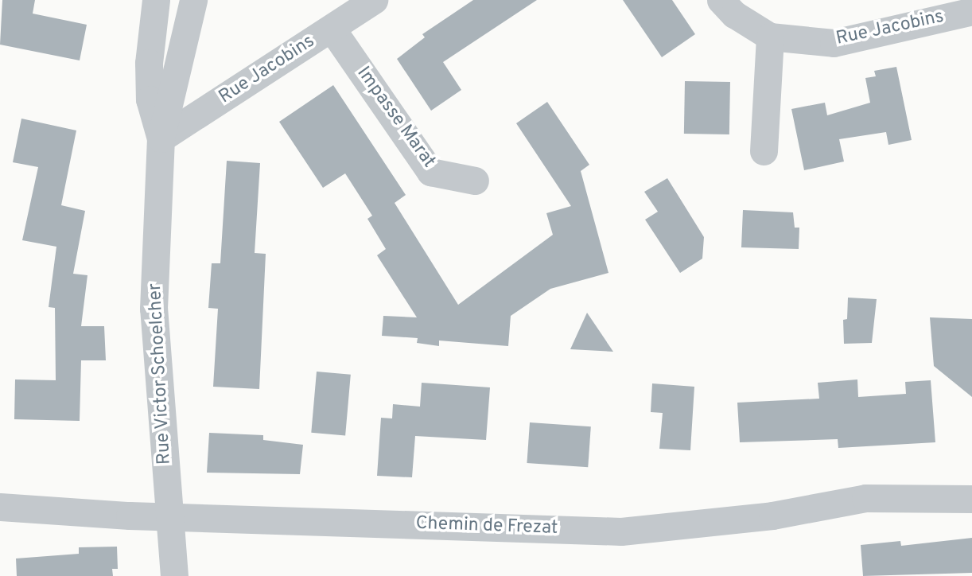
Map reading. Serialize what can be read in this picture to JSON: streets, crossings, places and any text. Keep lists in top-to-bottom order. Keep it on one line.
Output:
{"streets":{"street":["Rue Jacobins","Impasse Marat","Rue Victor Schoelcher","Chemin de Frezat"]},"crossings":[["Rue Jacobins","Impasse Marat"],["Rue Jacobins","Rue Victor Schoelcher"],["Rue Victor Schoelcher","Chemin de Frezat"]]}
